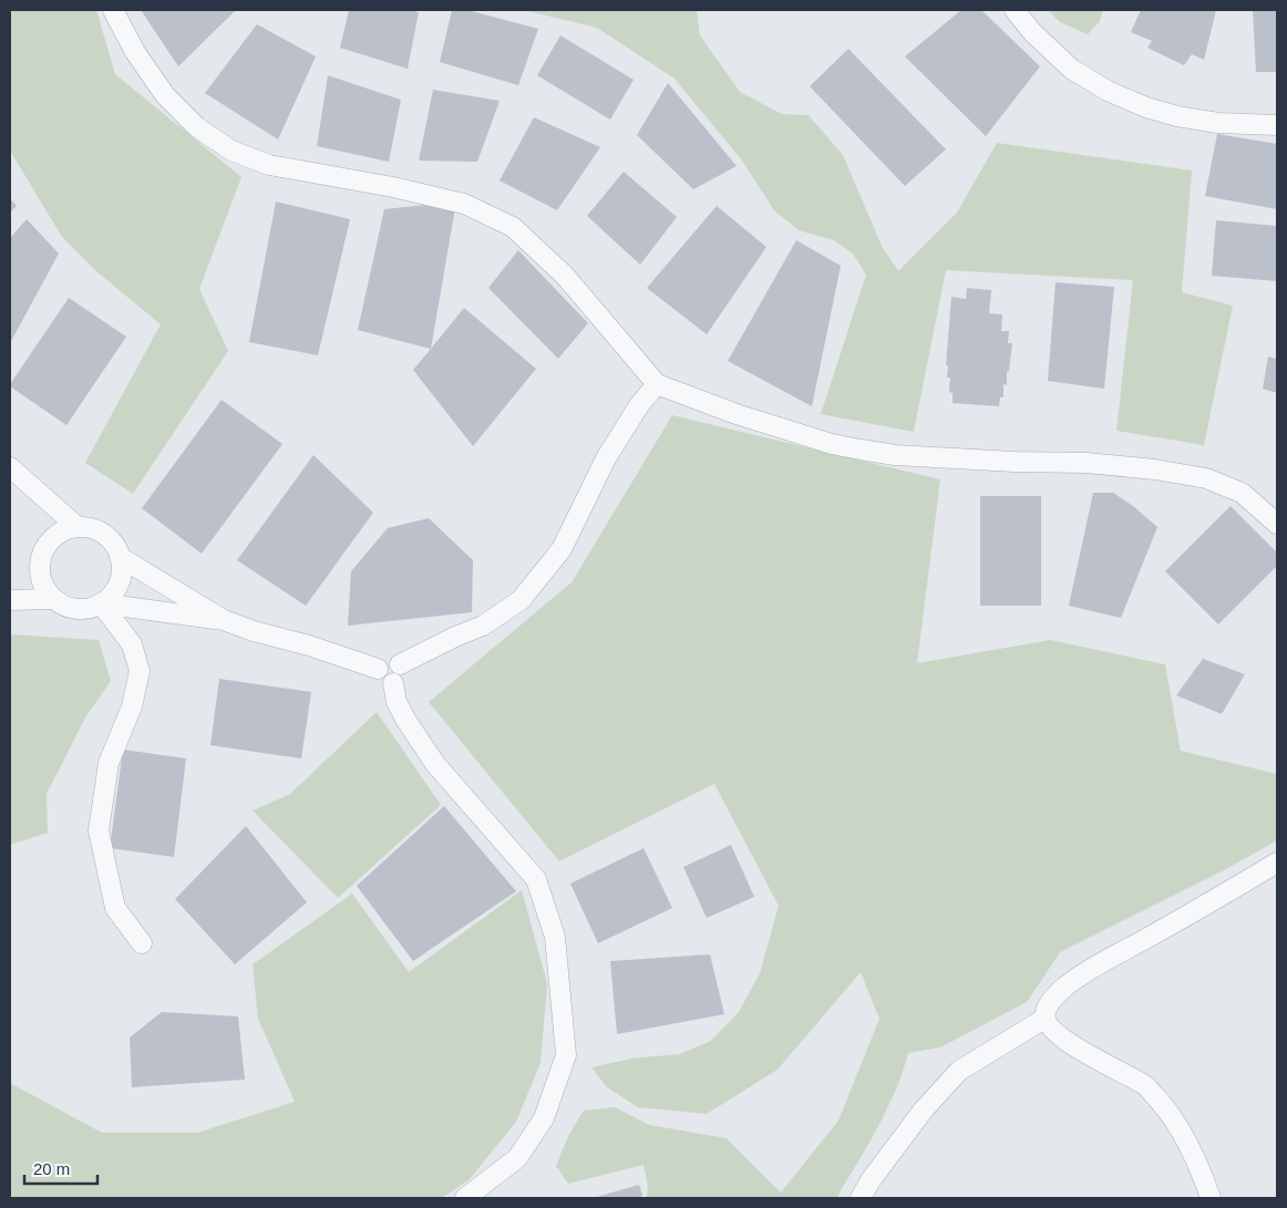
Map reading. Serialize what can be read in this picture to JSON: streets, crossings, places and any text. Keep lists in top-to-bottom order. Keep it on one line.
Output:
{"scale_bar":"20 m"}
